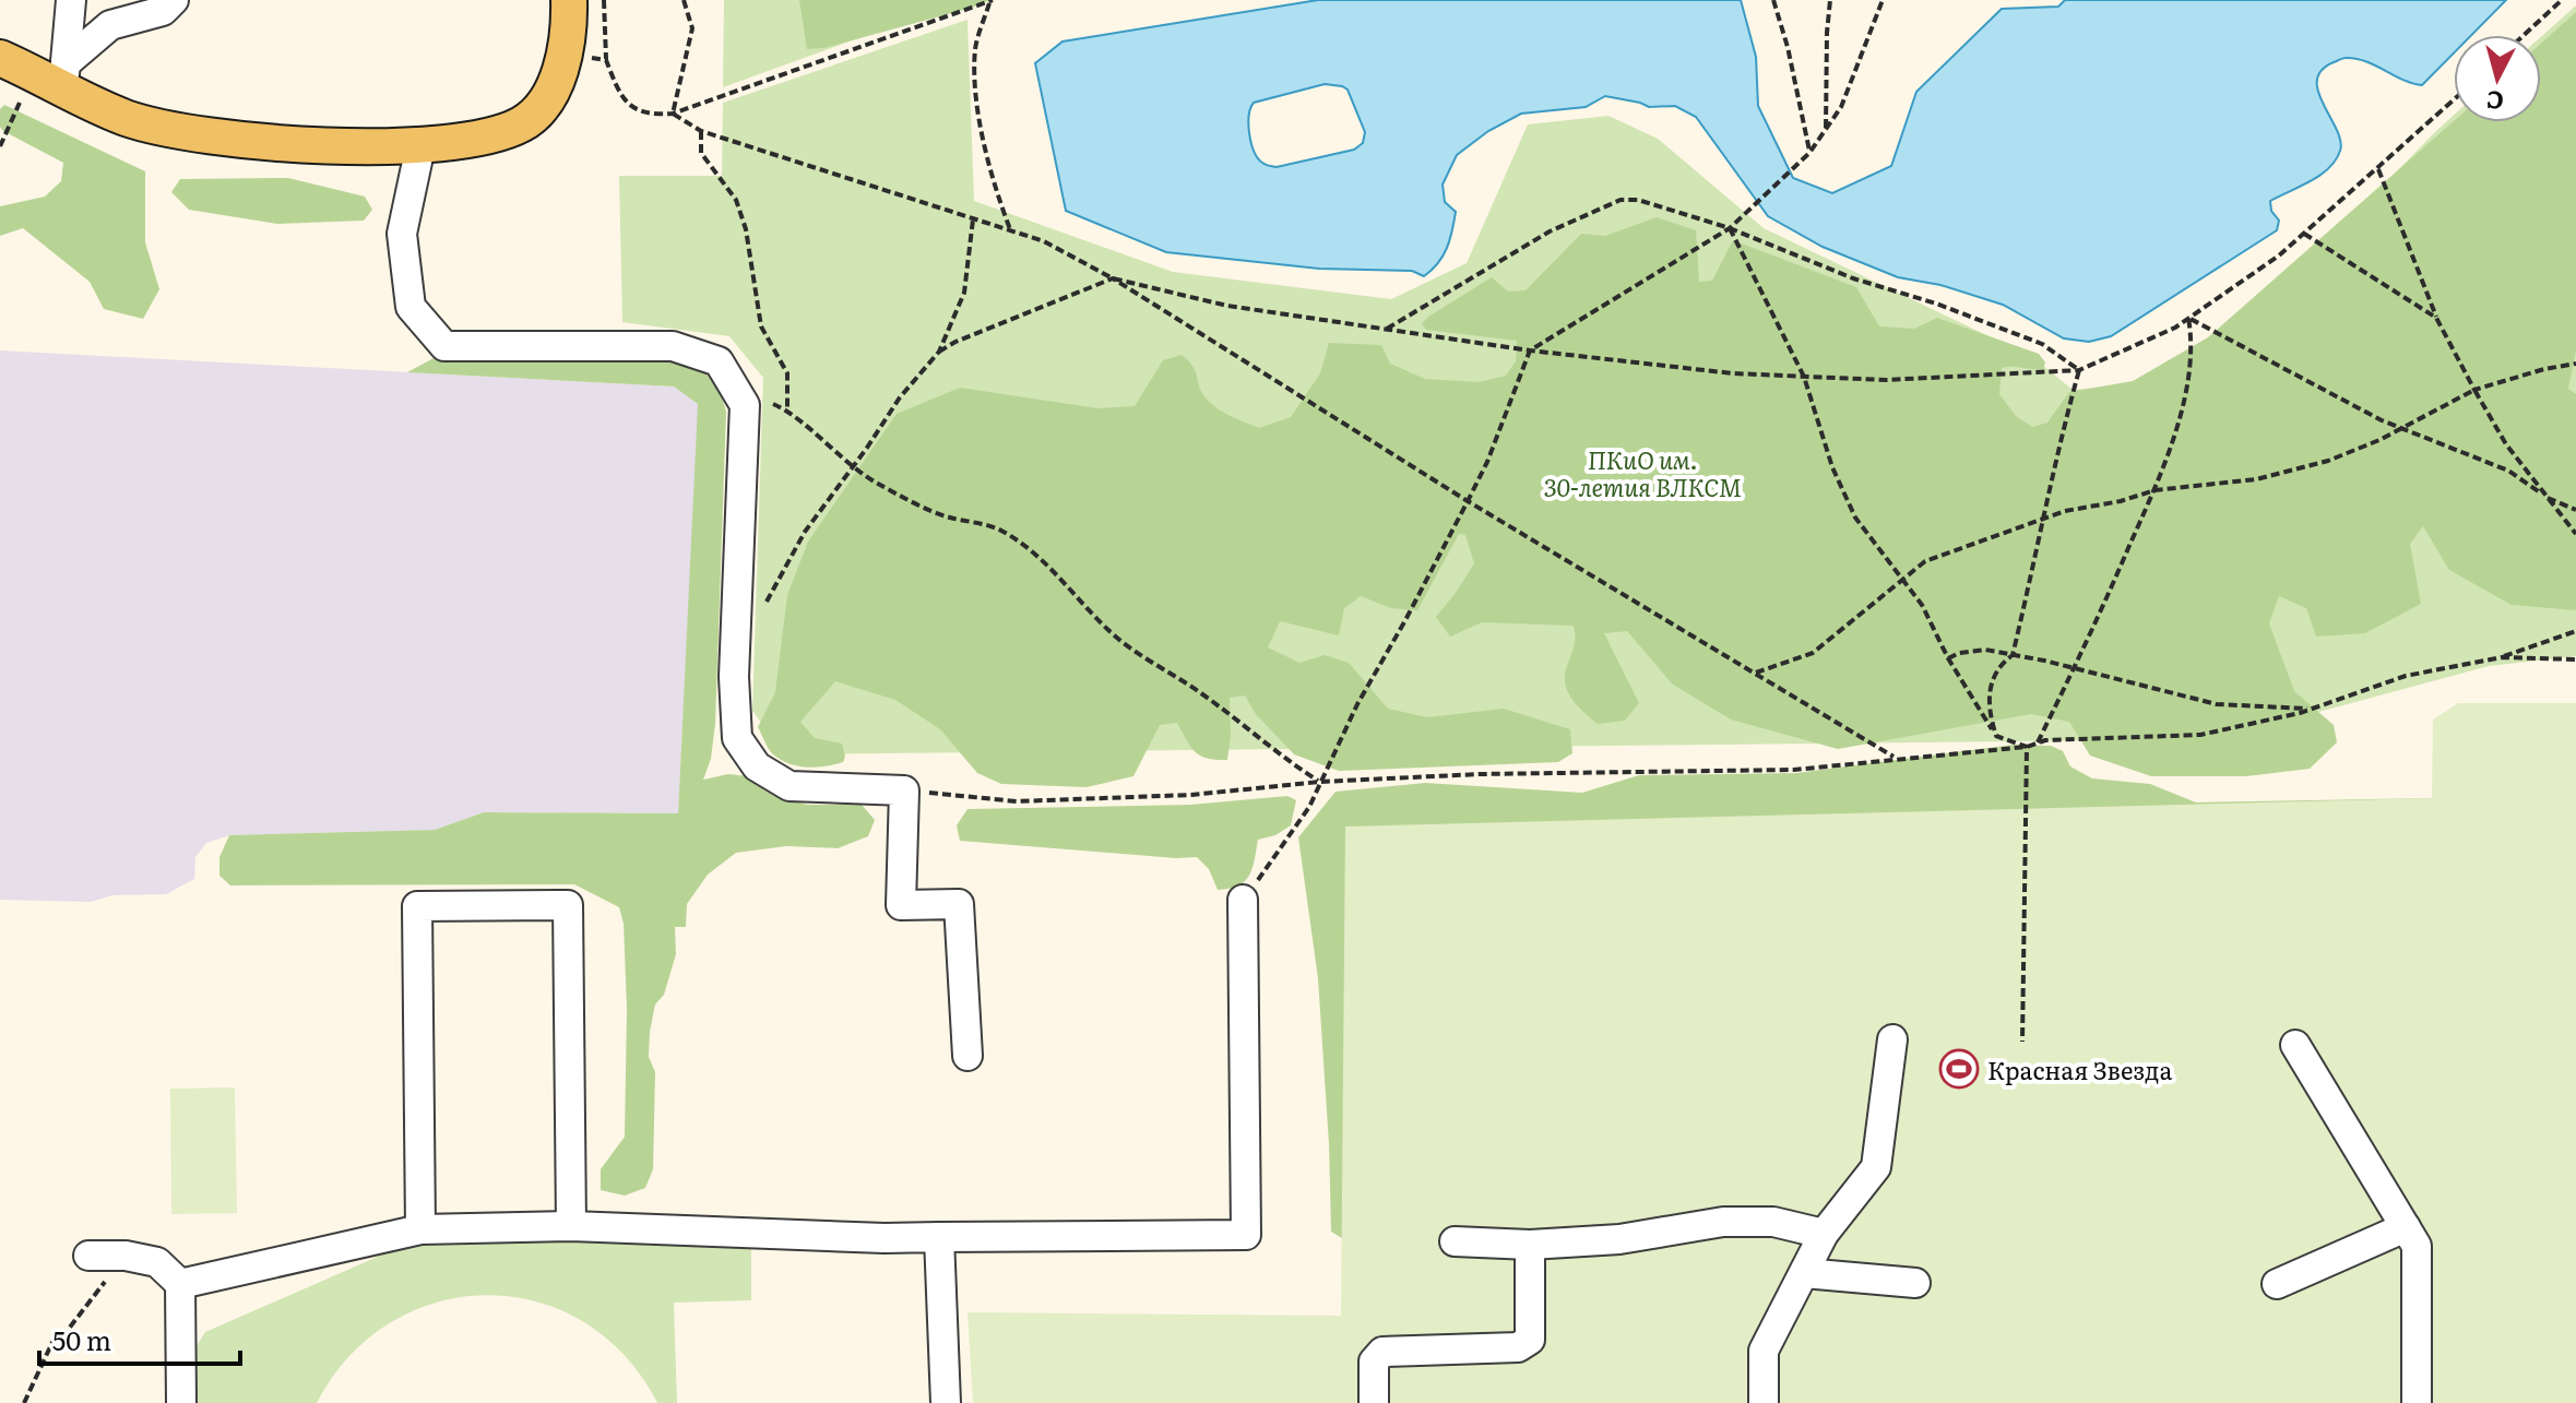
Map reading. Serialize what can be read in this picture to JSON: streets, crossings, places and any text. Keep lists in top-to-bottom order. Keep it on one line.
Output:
{"parks":["ПКиО им. 30-летия ВЛКСМ"],"places":{"sports":["Красная Звезда"]},"scale_bar":"50 m","north":"bottom"}
